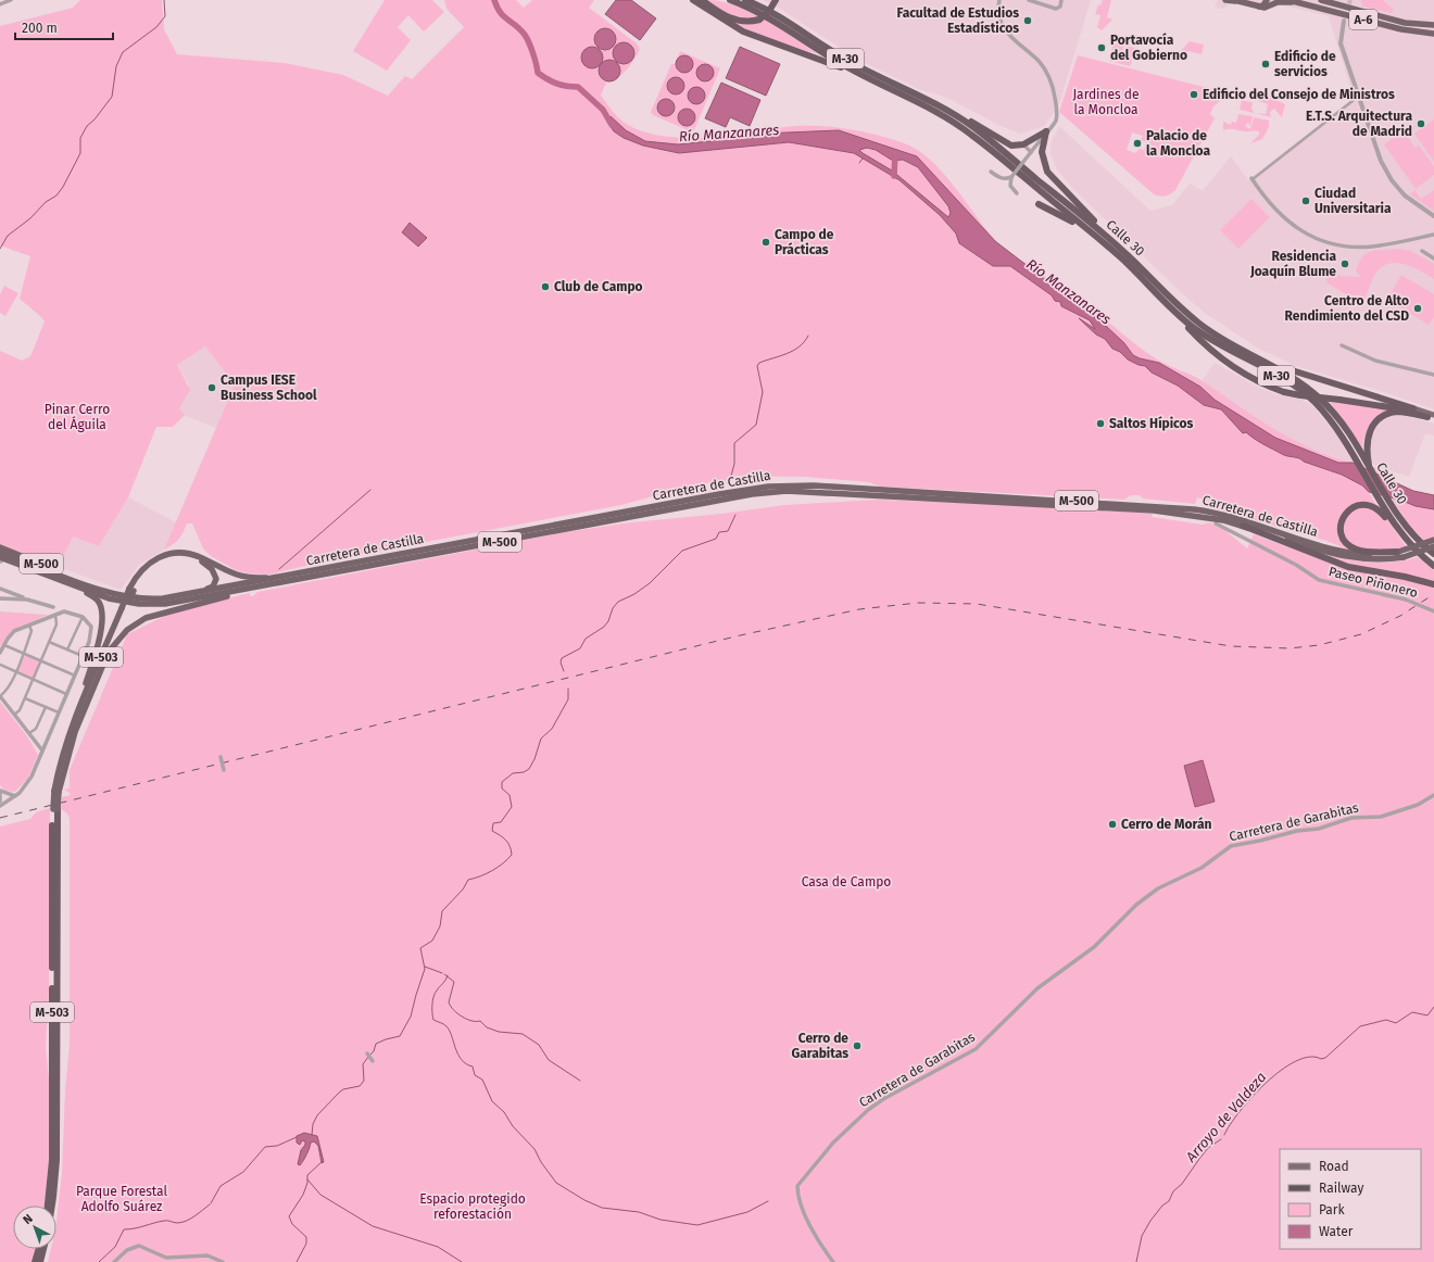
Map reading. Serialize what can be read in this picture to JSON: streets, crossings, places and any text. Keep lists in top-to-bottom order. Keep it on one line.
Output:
{"streets":{"highway":["A-6","M-30","Calle 30","Carretera de Castilla","M-500","M-503"],"street":["Paseo Piñonero","Carretera de Garabitas"]},"crossings":[["M-30","Calle 30"],["Carretera de Castilla","M-500"],["Carretera de Castilla","M-503"],["M-500","M-503"]],"water":["Río Manzanares","Arroyo de Valdeza"],"parks":["Jardines de la Moncloa","Pinar Cerro del Águila","Casa de Campo","Parque Forestal Adolfo Suárez","Espacio protegido reforestación"],"places":["Facultad de Estudios Estadísticos","Portavocía del Gobierno","Edificio de servicios","Edificio del Consejo de Ministros","E.T.S. Arquitectura de Madrid","Palacio de la Moncloa","Ciudad Universitaria","Campo de Prácticas","Residencia Joaquín Blume","Club de Campo","Centro de Alto Rendimiento del CSD","Campus IESE Business School","Saltos Hípicos","Cerro de Morán","Cerro de Garabitas"],"legend":["Road","Railway","Park","Water"],"scale_bar":"200 m","north":"top left"}
